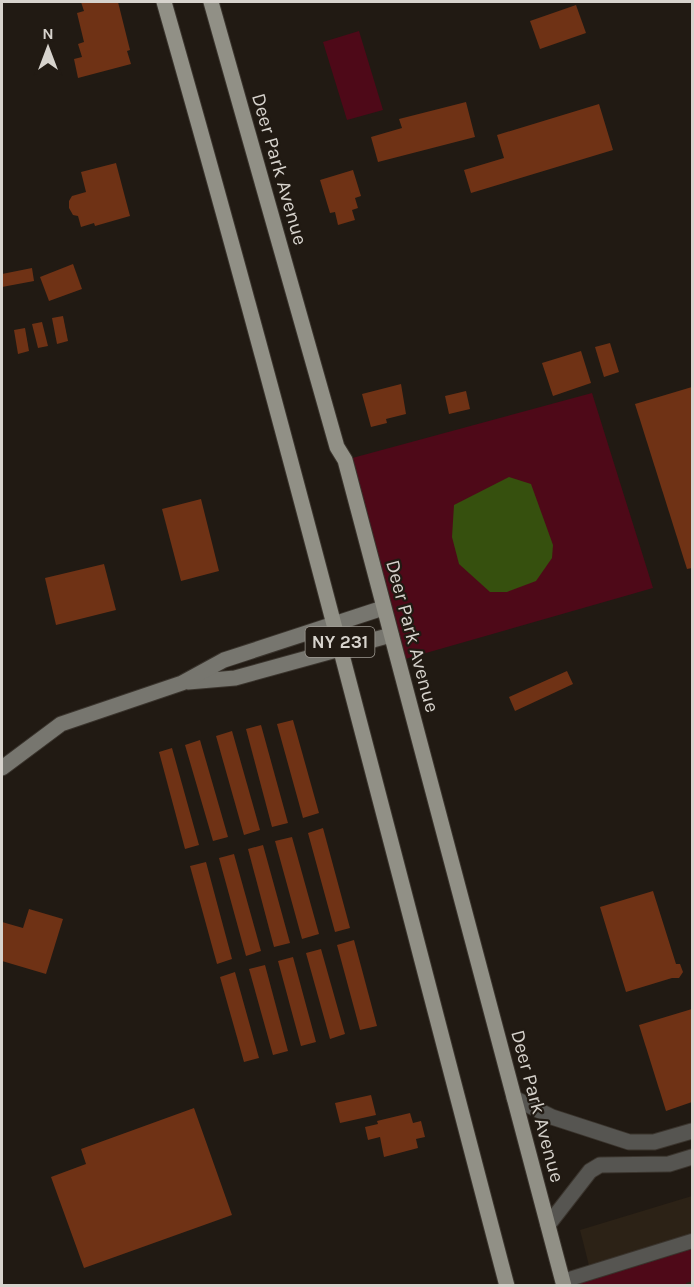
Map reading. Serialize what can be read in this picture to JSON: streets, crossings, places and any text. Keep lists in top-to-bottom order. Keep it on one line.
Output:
{"streets":{"main road":["Deer Park Avenue","NY 231"]},"north":"top"}
